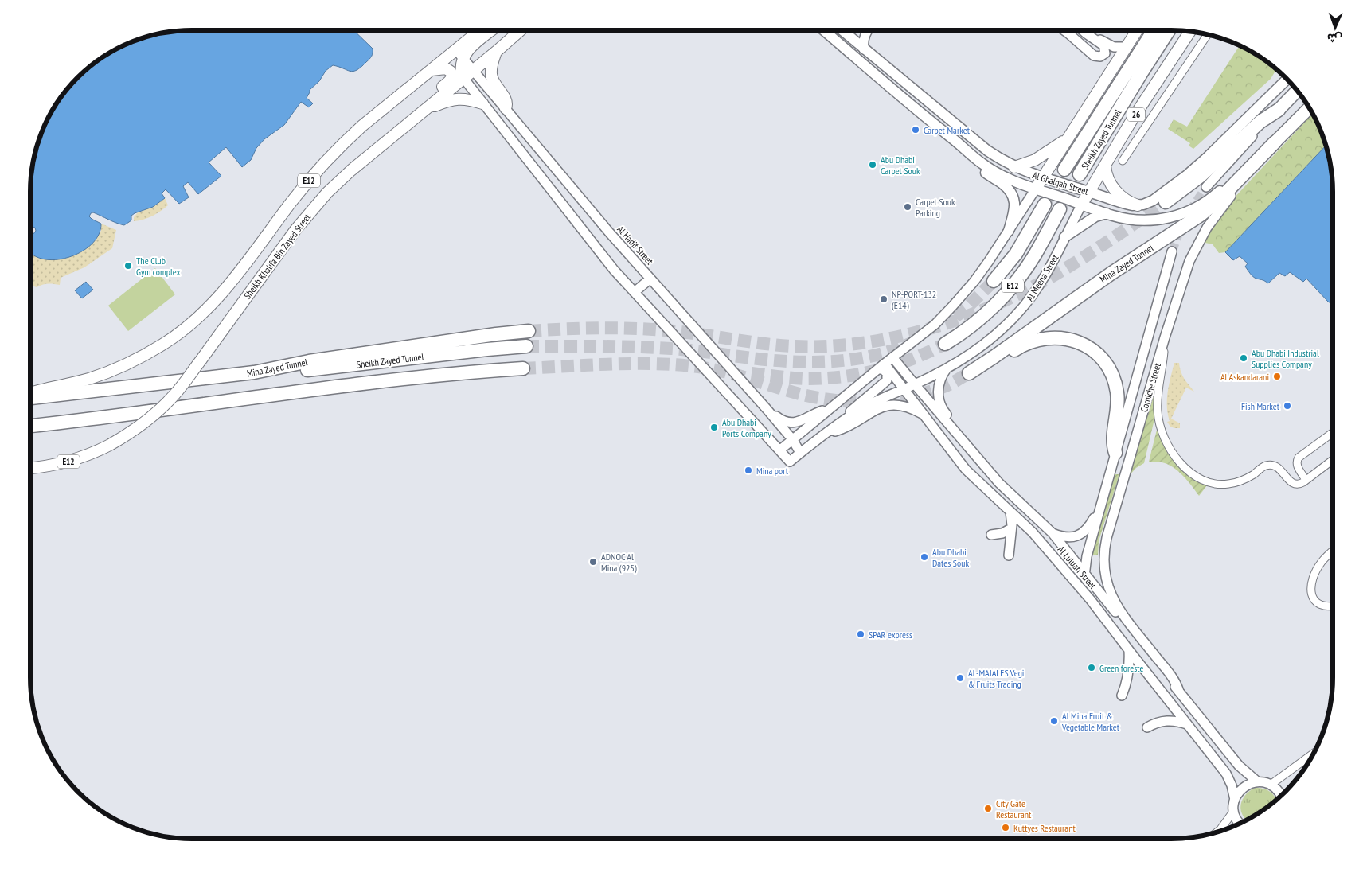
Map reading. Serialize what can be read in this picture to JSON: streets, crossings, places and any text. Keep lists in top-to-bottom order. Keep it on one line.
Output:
{"streets":{"highway":["Sheikh Zayed Tunnel","E12","Mina Zayed Tunnel"],"main road":["26","Al Ghalqah Street","Sheikh Khalifa Bin Zayed Street","Al Meena Street"],"street":["Al Hadif Street","Corniche Street","Al Luluah Street"]},"crossings":[["Sheikh Zayed Tunnel","Mina Zayed Tunnel"],["Al Ghalqah Street","Mina Zayed Tunnel"],["Al Ghalqah Street","Al Meena Street"],["Al Hadif Street","Sheikh Khalifa Bin Zayed Street"],["Al Hadif Street","Al Meena Street"],["Mina Zayed Tunnel","Corniche Street"],["Al Meena Street","Al Luluah Street"],["Corniche Street","Al Luluah Street"]],"places":["Carpet Market","Abu Dhabi Carpet Souk","Carpet Souk Parking","The Club Gym complex","NP-PORT-132 (E14)","Abu Dhabi Industrial Supplies Company","Al Askandarani","Fish Market","Abu Dhabi Ports Company","Mina port","Abu Dhabi Dates Souk","ADNOC Al Mina (925)","SPAR express","Green foreste","AL-MAJALES Vegi & Fruits Trading","Al Mina Fruit & Vegetable Market","City Gate Restaurant","Kuttyes Restaurant"],"north":"bottom"}
